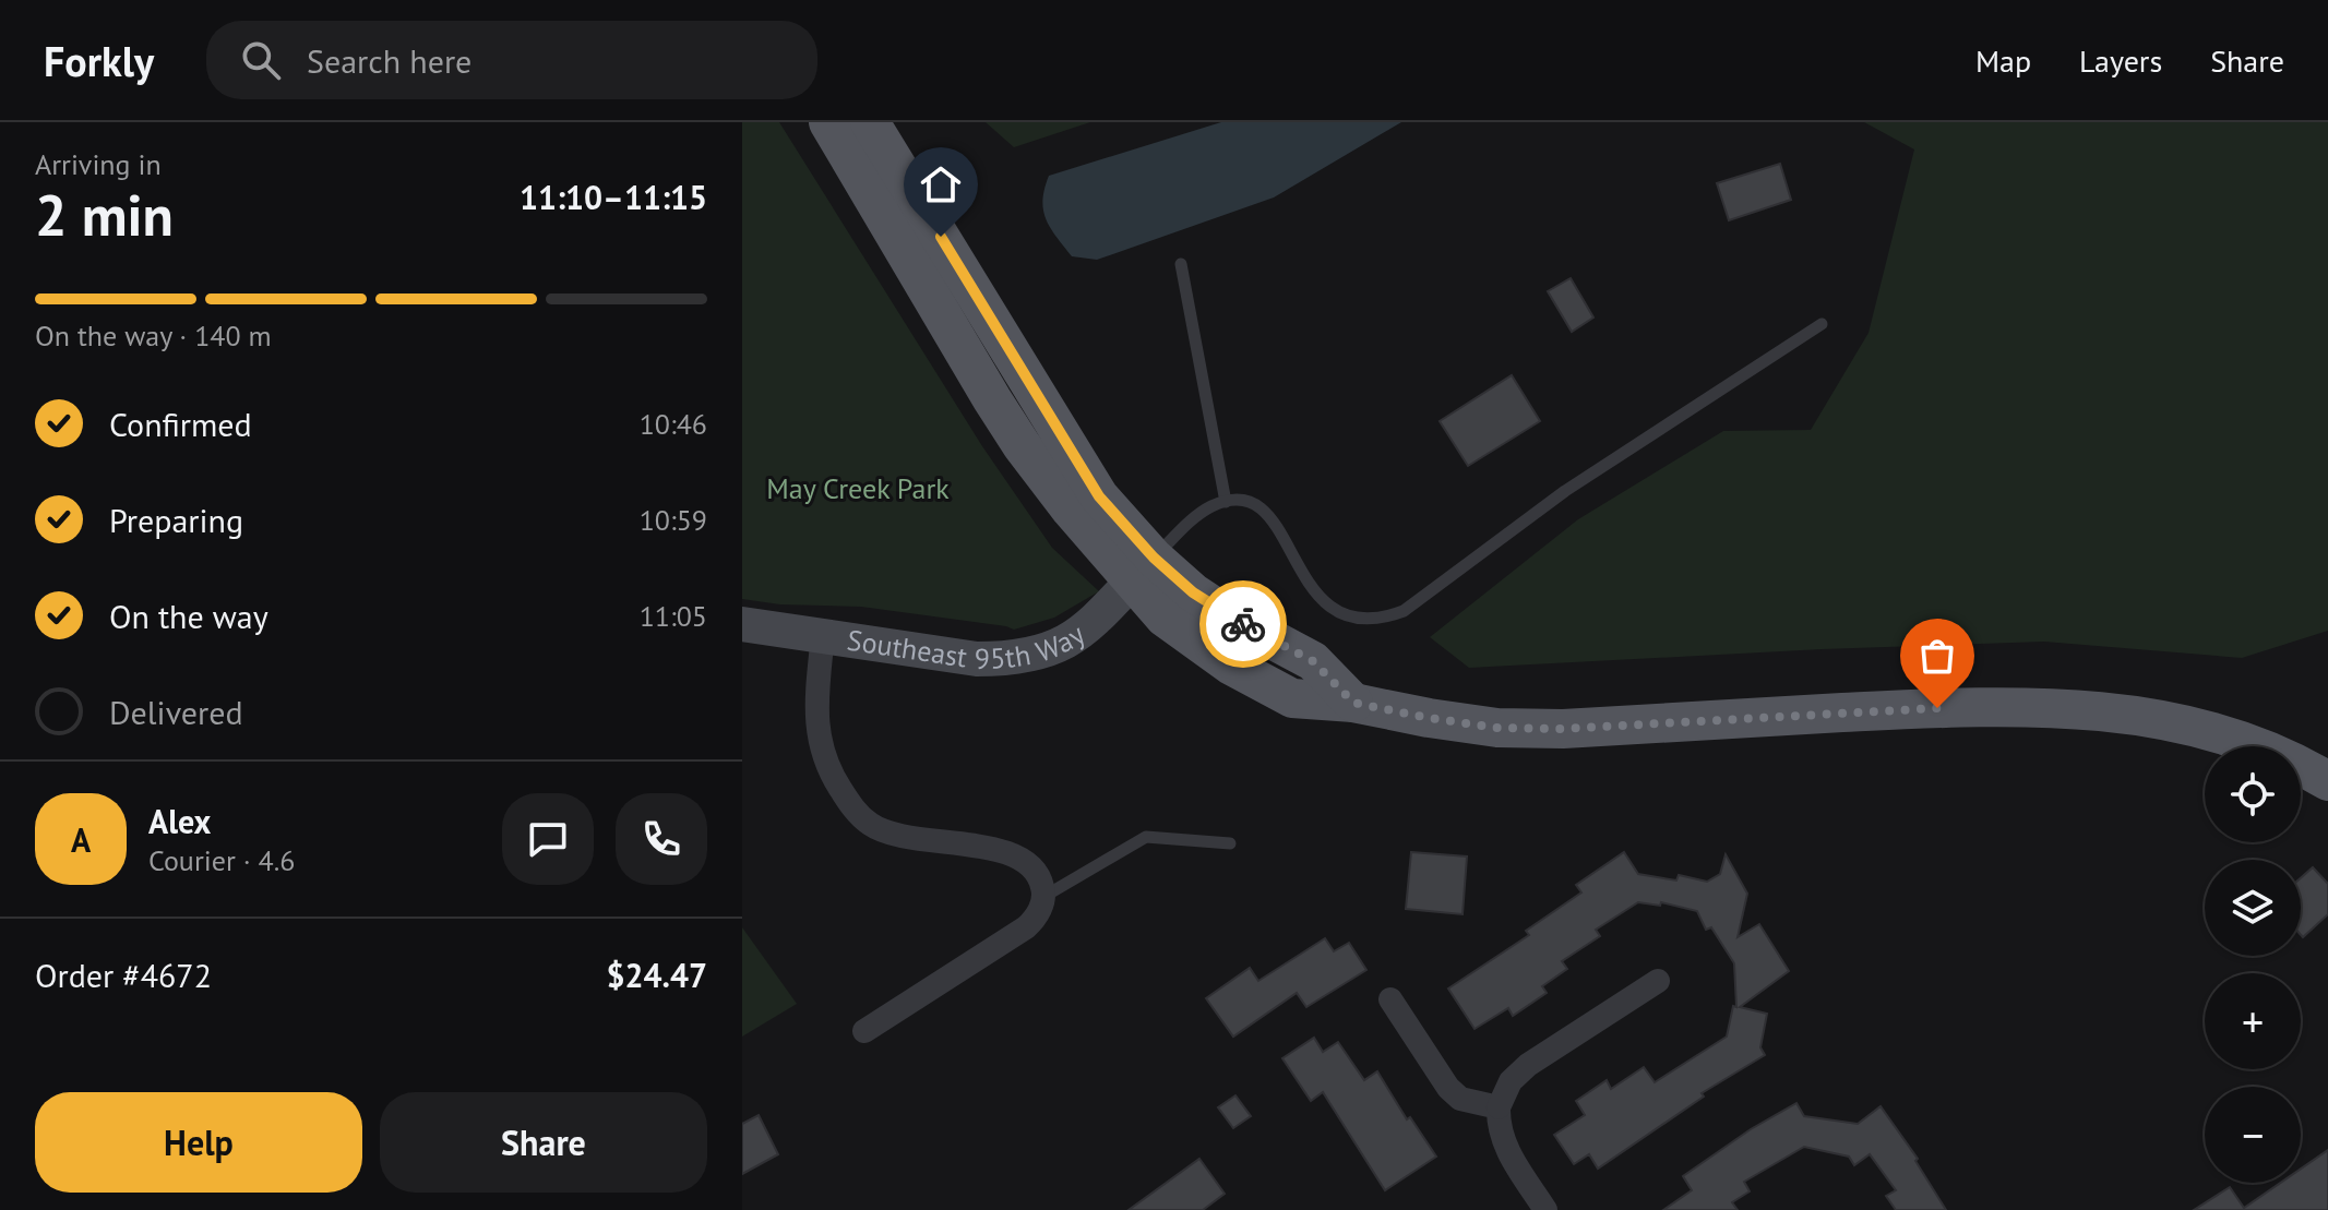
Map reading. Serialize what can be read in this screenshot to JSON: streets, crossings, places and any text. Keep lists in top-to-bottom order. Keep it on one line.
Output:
{"streets":{"street":["Southeast 95th Way"]},"parks":["May Creek Park"],"page":{"header":"Forkly","search":"Search here","nav":["Map","Layers","Share"],"heading":["2 min","Arriving in","11:10–11:15"],"panel":["Alex","Courier · 4.6","Order #4672","$24.47"],"bar":"On the way · 140 m","list":[["Confirmed","10:46"],["Preparing","10:59"],["On the way","11:05"],"Delivered"],"map_buttons":["+","−"],"round":"A","buttons":["Help","Share"]}}
